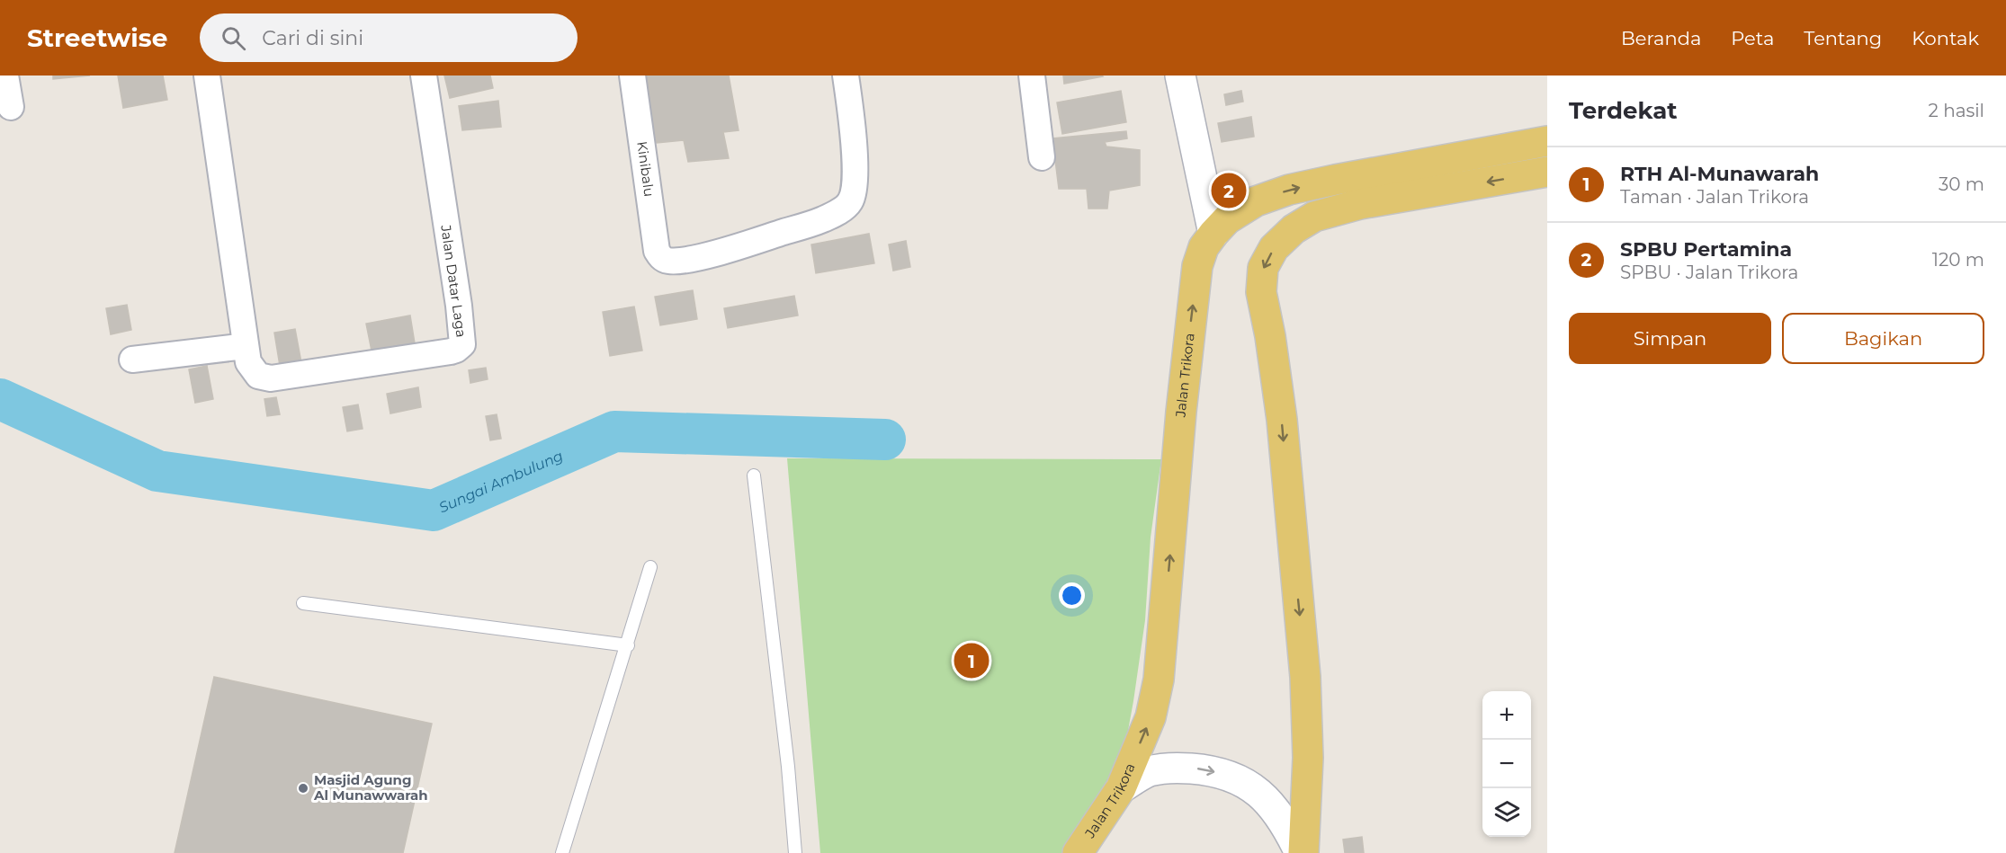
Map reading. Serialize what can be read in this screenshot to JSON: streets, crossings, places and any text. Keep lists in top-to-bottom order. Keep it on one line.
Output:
{"streets":{"main road":["Jalan Trikora"],"street":["Kinibalu","Jalan Datar Laga"]},"one_way":["Jalan Trikora"],"water":["Sungai Ambulung"],"places":["Masjid Agung Al Munawwarah"],"page":{"header":"Streetwise","search":"Cari di sini","nav":["Beranda","Peta","Tentang","Kontak"],"heading":["Terdekat","2 hasil"],"list":[{"mark":"1","name":"RTH Al-Munawarah","note":"Taman · Jalan Trikora","value":"30 m"},{"mark":"2","name":"SPBU Pertamina","note":"SPBU · Jalan Trikora","value":"120 m"}],"pins":["2","1"],"buttons":["Simpan","Bagikan"],"map_buttons":["+","−"]}}
